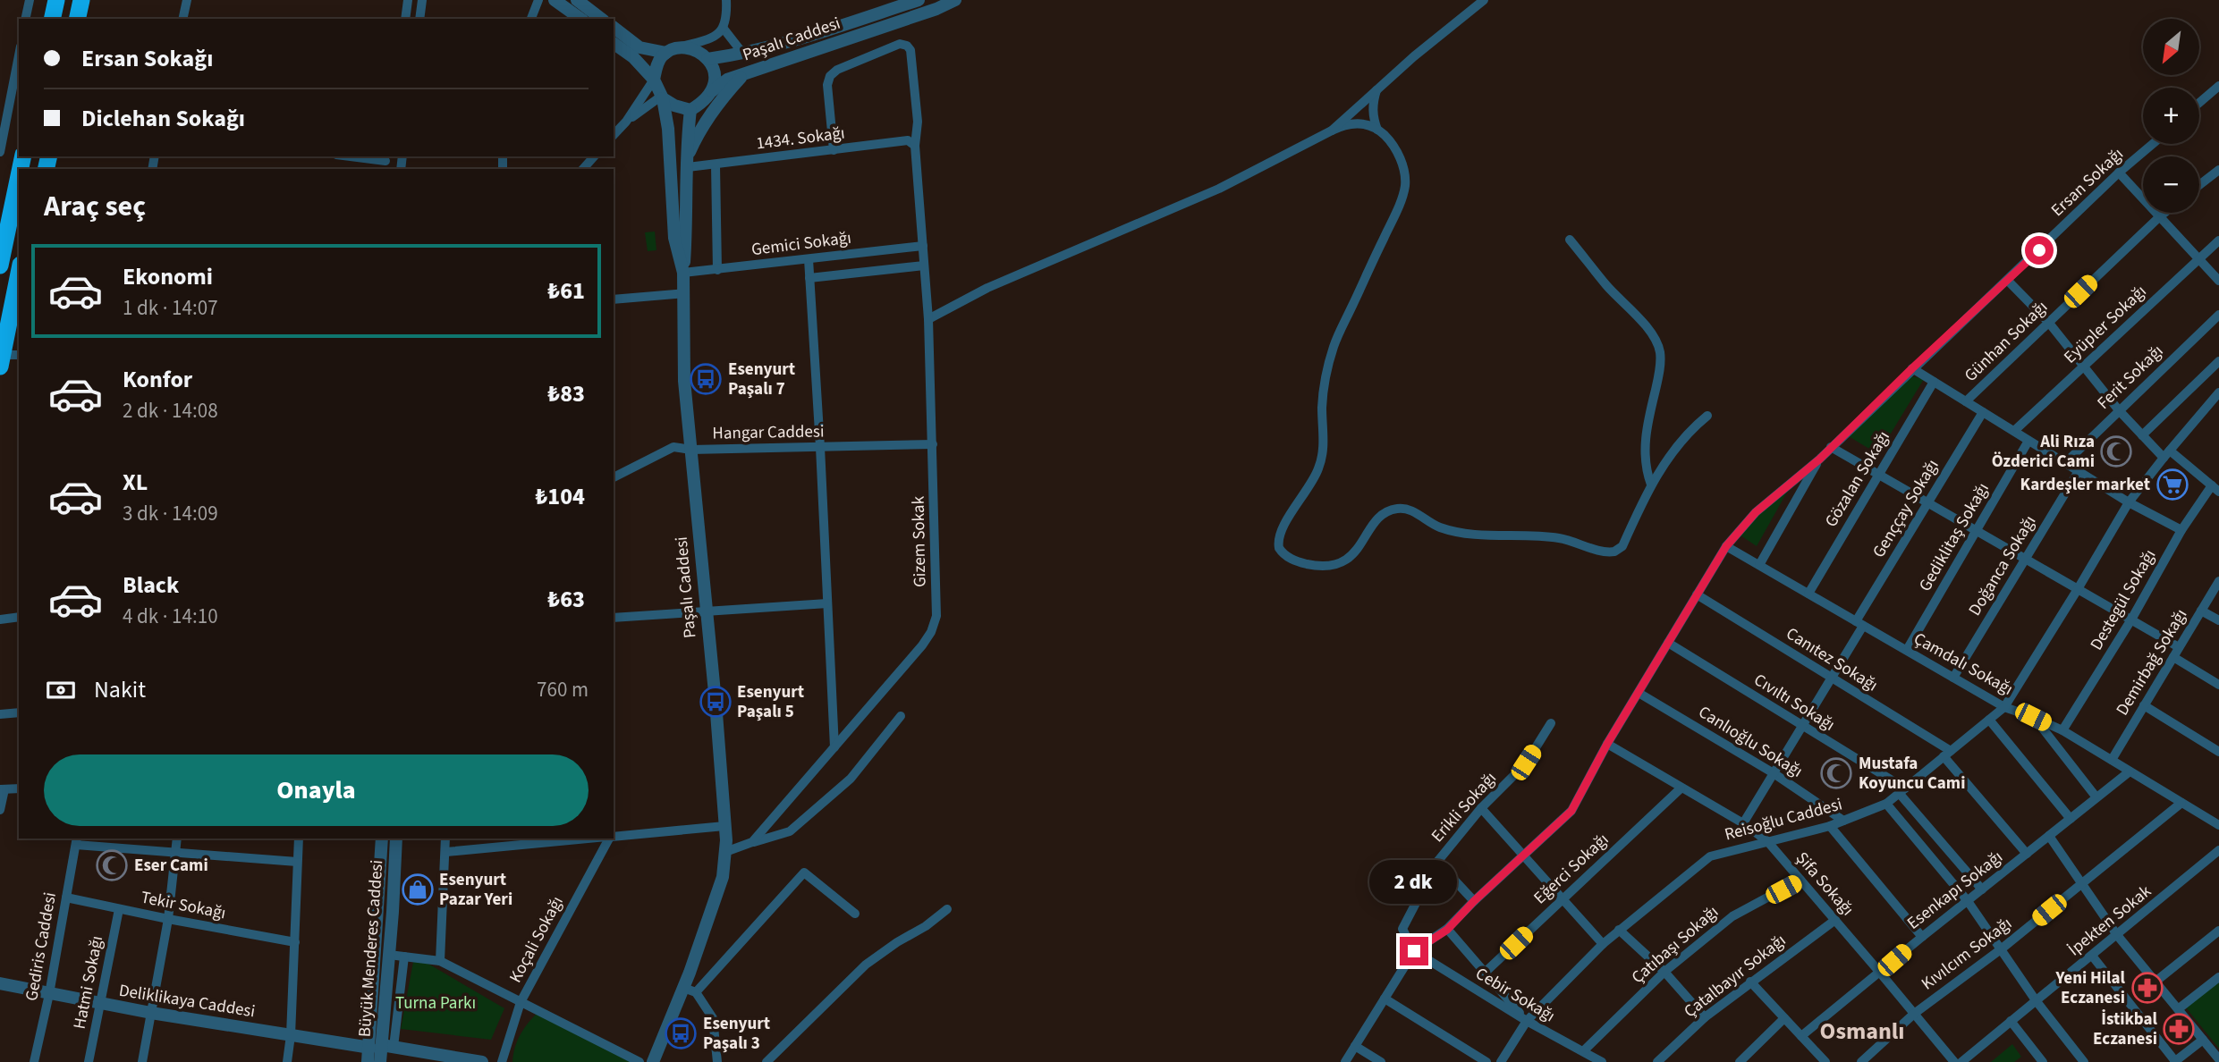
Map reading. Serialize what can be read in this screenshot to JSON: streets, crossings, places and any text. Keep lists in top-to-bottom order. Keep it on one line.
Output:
{"streets":{"street":["Paşalı Caddesi","1434. Sokağı","Ersan Sokağı","Gemici Sokağı","Eyüpler Sokağı","Günhan Sokağı","Ferit Sokağı","Hangar Caddesi","Gözalan Sokağı","Genççay Sokağı","Gediklitaş Sokağı","Gizem Sokak","Doğanca Sokağı","Destegül Sokağı","Canıtez Sokağı","Demirbağ Sokağı","Çamdalı Sokağı","Cıvıltı Sokağı","Canlıoğlu Sokağı","Erikli Sokağı","Reisoğlu Caddesi","Eğerci Sokağı","Şifa Sokağı","Esenkapı Sokağı","Tekir Sokağı","İpekten Sokak","Koçali Sokağı","Çatıbaşı Sokağı","Gediris Caddesi","Büyük Menderes Caddesi","Kıvılcım Sokağı","Çatalbayır Sokağı","Hatmi Sokağı","Cebir Sokağı","Deliklikaya Caddesi"]},"crossings":[["Paşalı Caddesi","Gemici Sokağı"],["Paşalı Caddesi","Hangar Caddesi"],["Paşalı Caddesi","Gizem Sokak"],["1434. Sokağı","Gizem Sokak"],["Ersan Sokağı","Canıtez Sokağı"],["Ersan Sokağı","Çamdalı Sokağı"],["Ersan Sokağı","Cıvıltı Sokağı"],["Ersan Sokağı","Canlıoğlu Sokağı"],["Ersan Sokağı","Erikli Sokağı"],["Ersan Sokağı","Şifa Sokağı"],["Ersan Sokağı","Cebir Sokağı"],["Gemici Sokağı","Gizem Sokak"],["Hangar Caddesi","Gizem Sokak"],["Gözalan Sokağı","Çamdalı Sokağı"],["Genççay Sokağı","Canıtez Sokağı"],["Genççay Sokağı","Çamdalı Sokağı"],["Genççay Sokağı","Cıvıltı Sokağı"],["Genççay Sokağı","Canlıoğlu Sokağı"],["Genççay Sokağı","Şifa Sokağı"],["Gediklitaş Sokağı","Çamdalı Sokağı"],["Doğanca Sokağı","Çamdalı Sokağı"],["Destegül Sokağı","Çamdalı Sokağı"],["Canıtez Sokağı","Reisoğlu Caddesi"],["Canıtez Sokağı","Esenkapı Sokağı"],["Demirbağ Sokağı","Çamdalı Sokağı"],["Çamdalı Sokağı","Reisoğlu Caddesi"],["Çamdalı Sokağı","Esenkapı Sokağı"],["Çamdalı Sokağı","Kıvılcım Sokağı"],["Cıvıltı Sokağı","Reisoğlu Caddesi"],["Cıvıltı Sokağı","Esenkapı Sokağı"],["Canlıoğlu Sokağı","Reisoğlu Caddesi"],["Erikli Sokağı","Cebir Sokağı"],["Reisoğlu Caddesi","Şifa Sokağı"],["Reisoğlu Caddesi","Cebir Sokağı"],["Eğerci Sokağı","Şifa Sokağı"],["Şifa Sokağı","Esenkapı Sokağı"],["Şifa Sokağı","Çatıbaşı Sokağı"],["Şifa Sokağı","Kıvılcım Sokağı"],["Şifa Sokağı","Çatalbayır Sokağı"],["Tekir Sokağı","Gediris Caddesi"],["Tekir Sokağı","Hatmi Sokağı"],["Çatıbaşı Sokağı","Cebir Sokağı"],["Gediris Caddesi","Deliklikaya Caddesi"],["Büyük Menderes Caddesi","Deliklikaya Caddesi"],["Hatmi Sokağı","Deliklikaya Caddesi"]],"districts":["Osmanlı"],"parks":["Turna Parkı"],"places":{"bus stop":["Esenyurt Paşalı 7","Esenyurt Paşalı 5","Esenyurt Paşalı 3"],"mosque":["Ali Rıza Özderici Cami","Mustafa Koyuncu Cami","Eser Cami"],"supermarket":["Kardeşler market"],"shop":["Esenyurt Pazar Yeri"],"pharmacy":["Yeni Hilal Eczanesi","İstikbal Eczanesi"]},"north":"bottom left","page":{"map_buttons":["+","−"],"banner":["Ersan Sokağı","Diclehan Sokağı"],"heading":"Araç seç","list":[{"name":"Ekonomi","note":"1 dk · 14:07","value":"₺61"},{"name":"Konfor","note":"2 dk · 14:08","value":"₺83"},{"name":"XL","note":"3 dk · 14:09","value":"₺104"},{"name":"Black","note":"4 dk · 14:10","value":"₺63"}],"pay":["Nakit","760 m"],"buttons":"Onayla","bubble":"2 dk"}}
